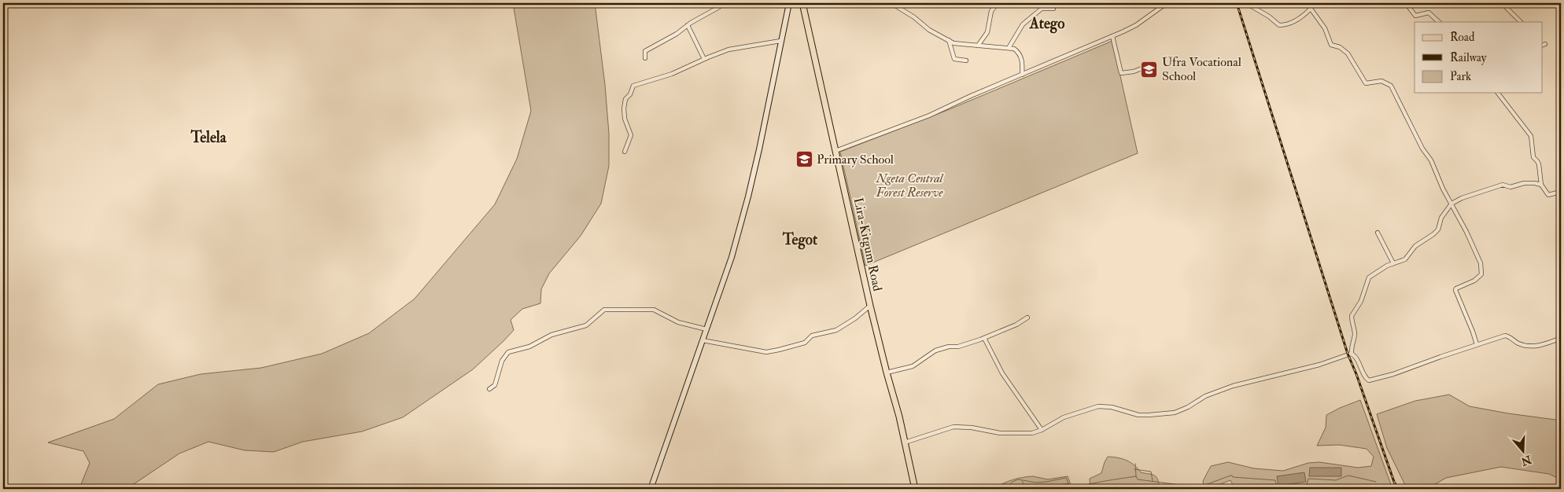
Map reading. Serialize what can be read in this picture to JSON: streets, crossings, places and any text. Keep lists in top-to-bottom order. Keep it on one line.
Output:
{"streets":{"main road":["Lira-Kitgum Road"]},"districts":["Atego","Telela","Tegot"],"parks":["Ngeta Central Forest Reserve"],"places":{"school or university":["Ufra Vocational School","Primary School"]},"legend":["Road","Railway","Park"],"north":"bottom"}
